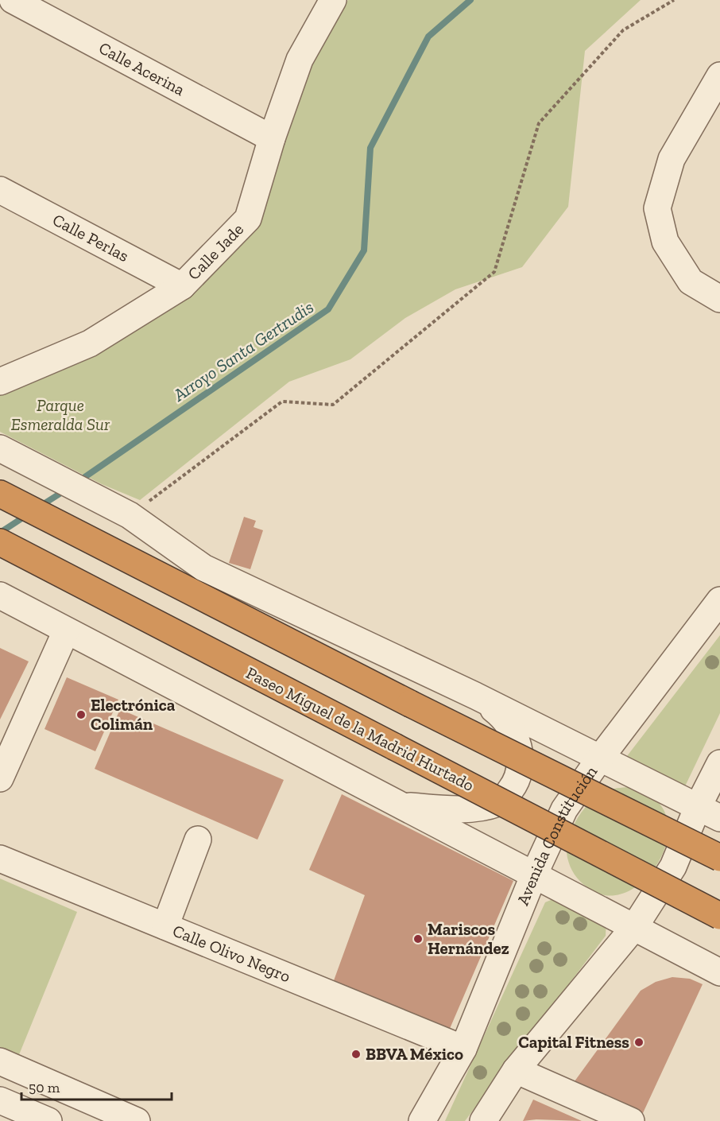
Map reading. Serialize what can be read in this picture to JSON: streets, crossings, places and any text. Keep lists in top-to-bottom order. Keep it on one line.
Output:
{"streets":{"highway":["Paseo Miguel de la Madrid Hurtado"],"street":["Calle Acerina","Calle Perlas","Calle Jade","Avenida Constitución","Calle Olivo Negro"]},"crossings":[["Calle Acerina","Calle Jade"],["Calle Perlas","Calle Jade"],["Avenida Constitución","Calle Olivo Negro"]],"water":["Arroyo Santa Gertrudis"],"parks":["Parque Esmeralda Sur"],"places":["Electrónica Colimán","Mariscos Hernández","Capital Fitness","BBVA México"],"scale_bar":"50 m"}
